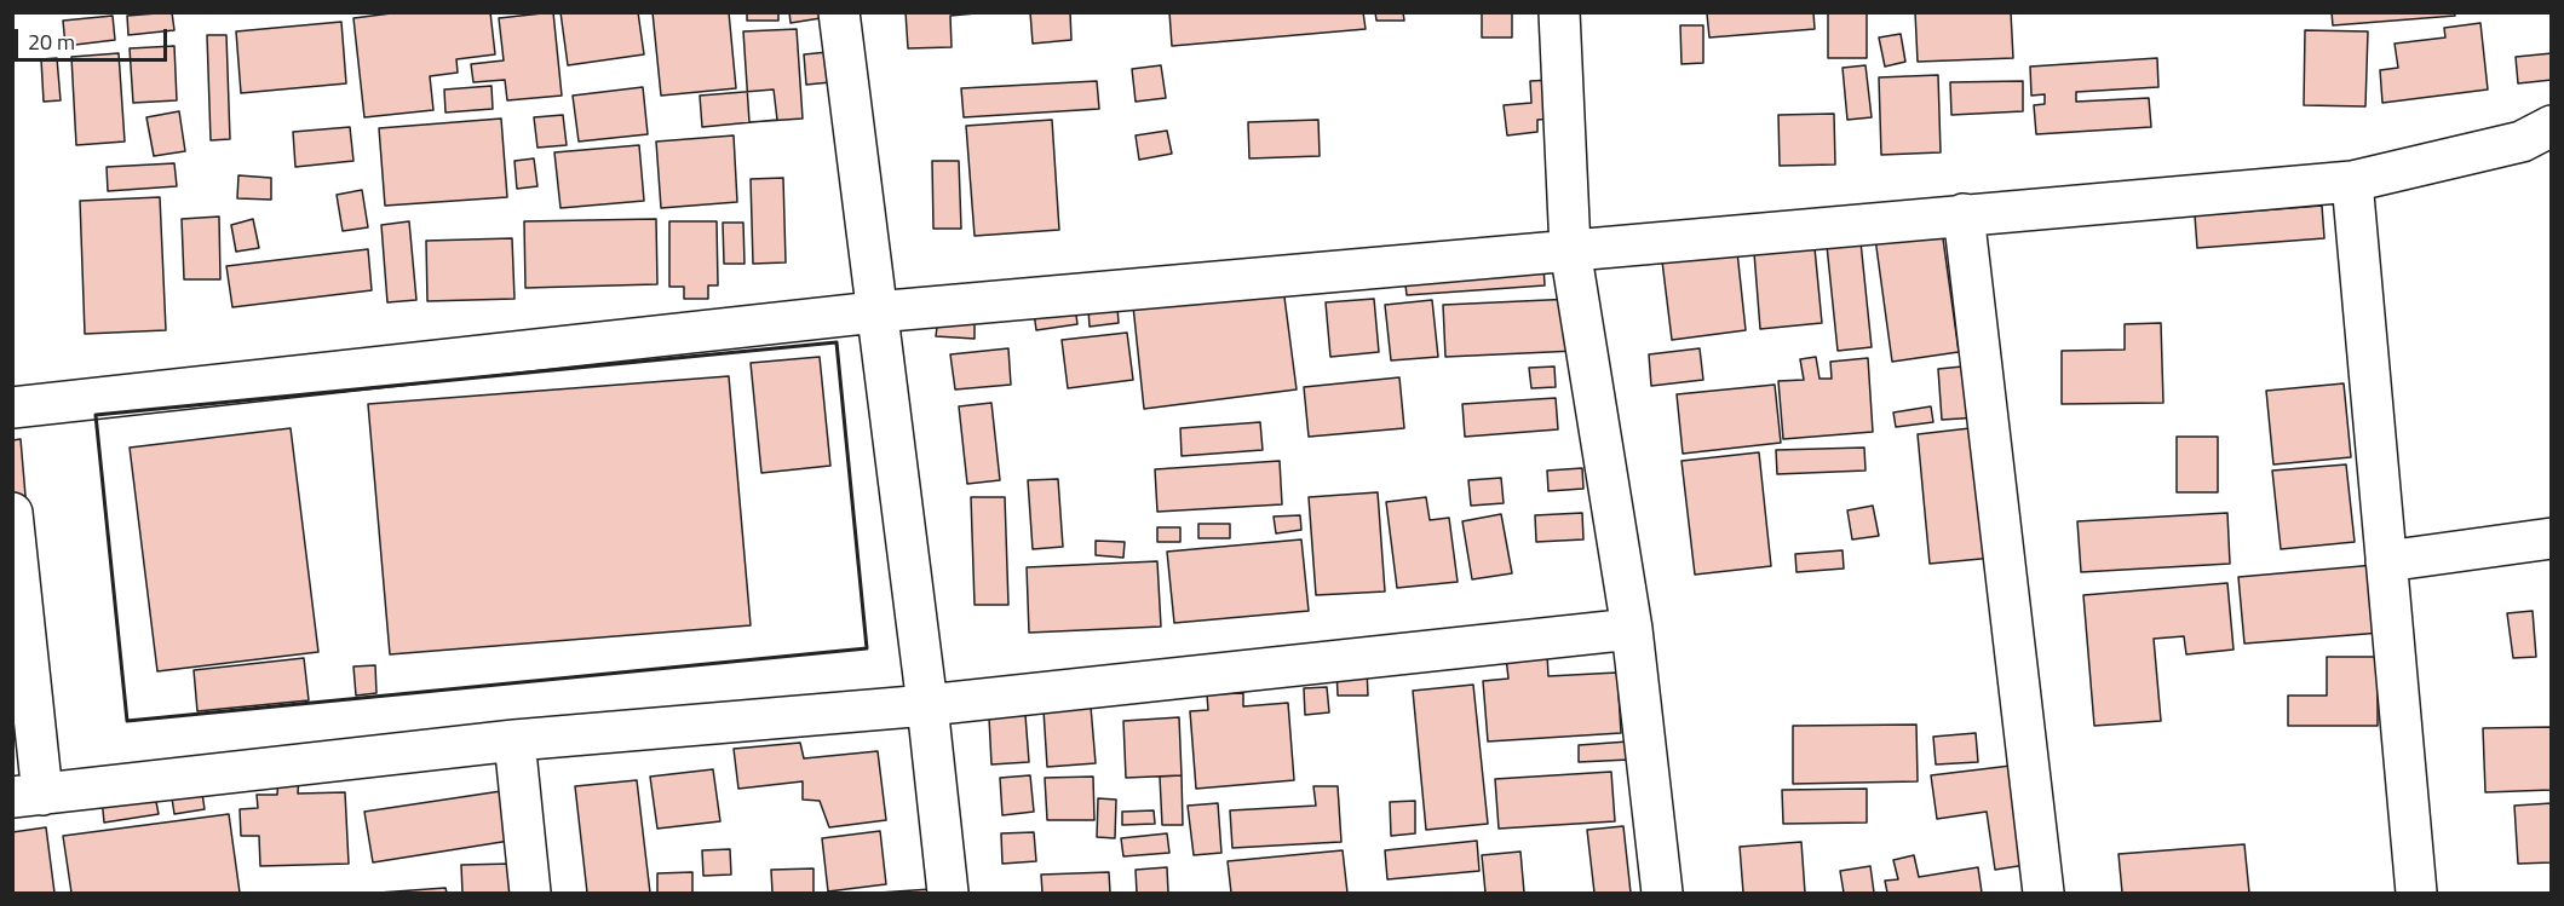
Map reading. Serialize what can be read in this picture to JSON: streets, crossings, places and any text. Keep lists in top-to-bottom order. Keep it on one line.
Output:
{"scale_bar":"20 m"}
